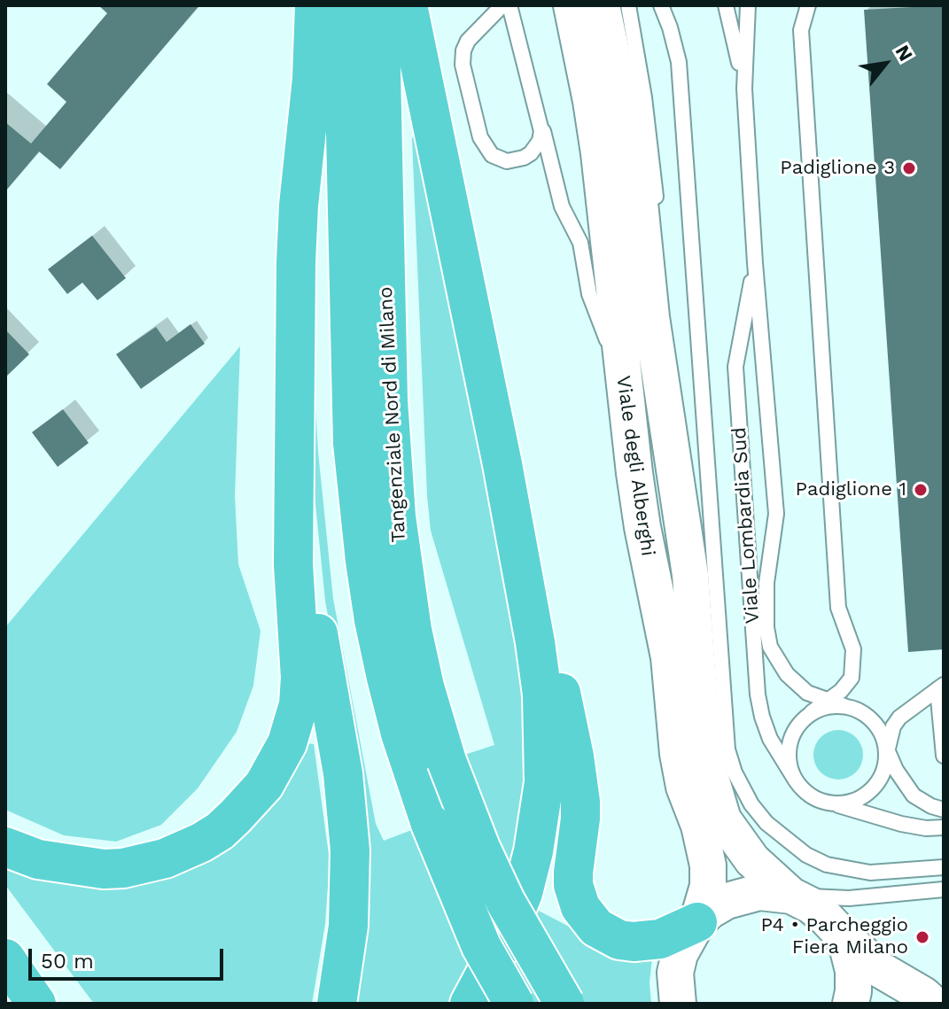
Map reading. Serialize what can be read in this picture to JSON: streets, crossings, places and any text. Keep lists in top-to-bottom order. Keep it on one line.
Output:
{"streets":{"highway":["Tangenziale Nord di Milano"],"street":["Viale degli Alberghi"],"lane":["Viale Lombardia Sud"]},"places":["Padiglione 3","Padiglione 1","P4 • Parcheggio Fiera Milano"],"scale_bar":"50 m","north":"top right"}
